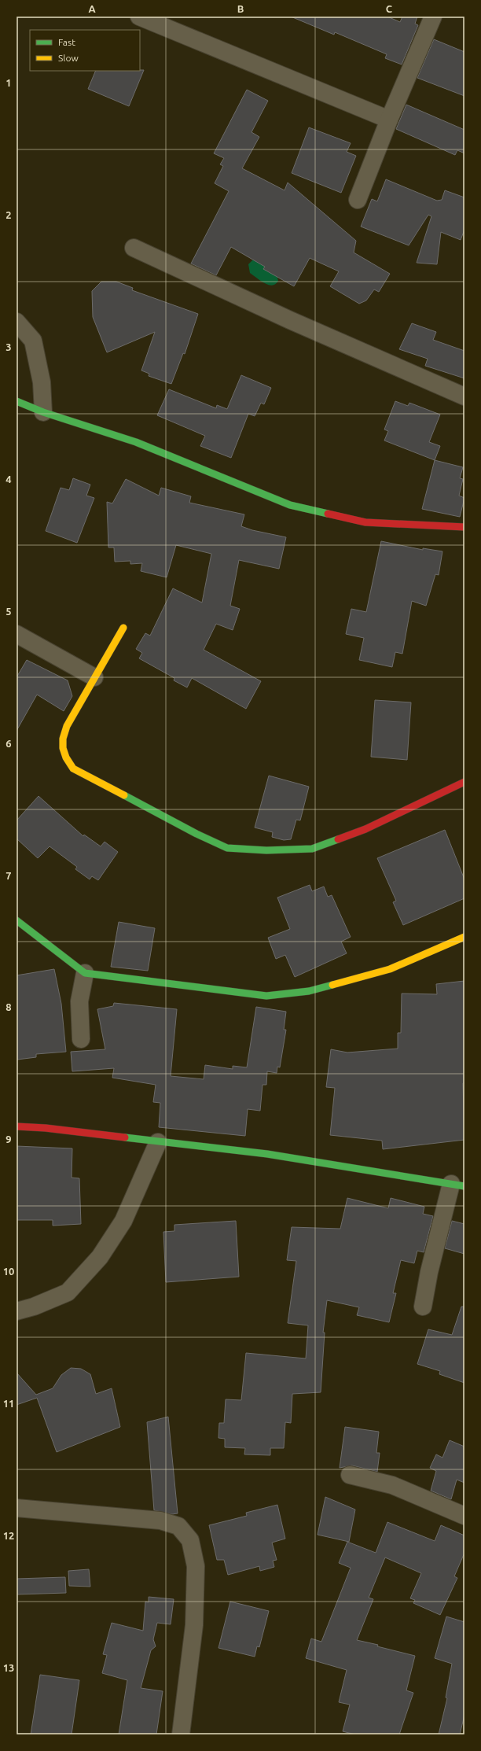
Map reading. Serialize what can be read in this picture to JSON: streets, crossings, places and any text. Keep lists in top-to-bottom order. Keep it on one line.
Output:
{"legend":["Fast","Slow"],"grid":{"columns":["A","B","C"],"rows":["1","2","3","4","5","6","7","8","9","10","11","12","13"]}}
